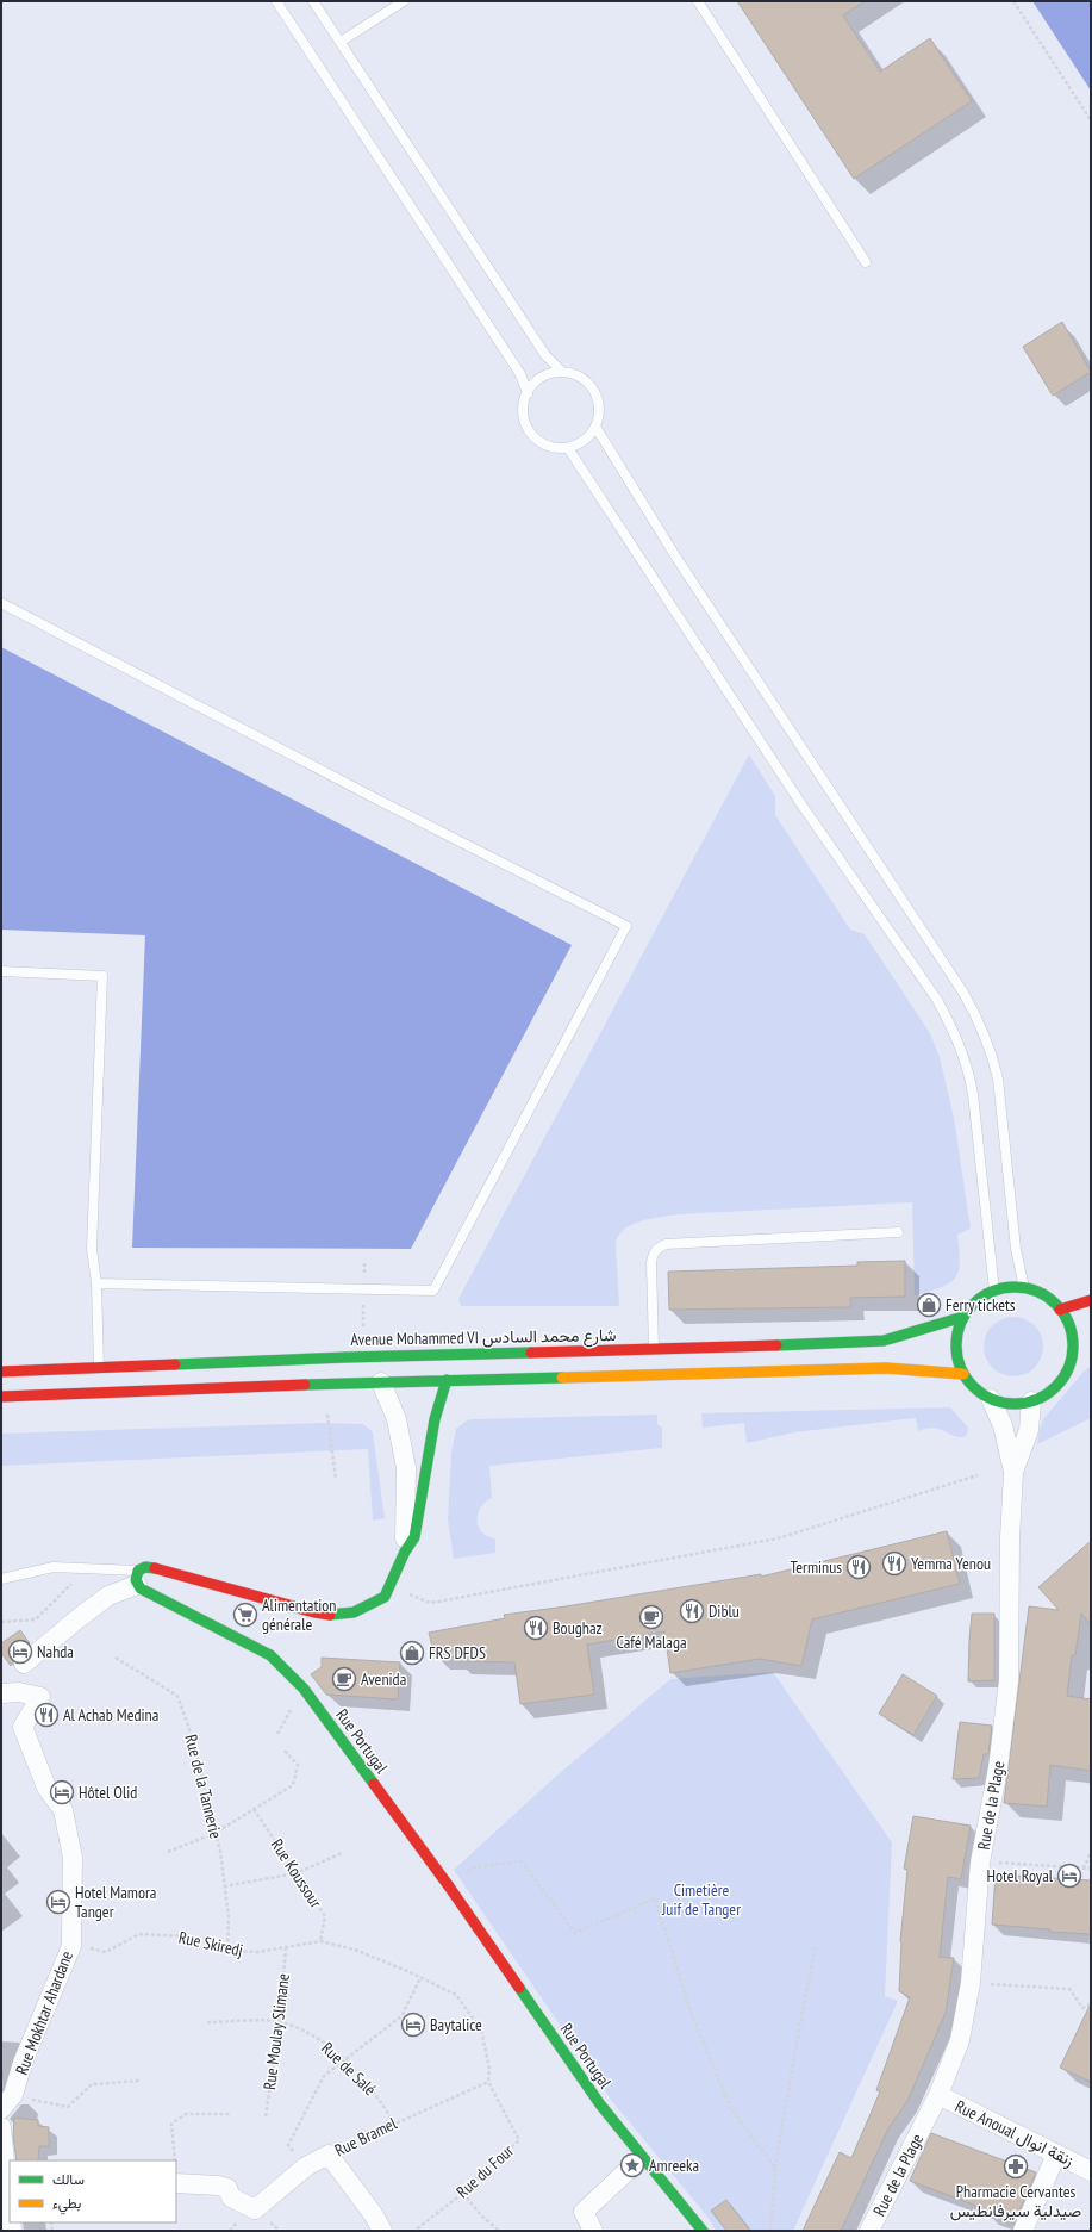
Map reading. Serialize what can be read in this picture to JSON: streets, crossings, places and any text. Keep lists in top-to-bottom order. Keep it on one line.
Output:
{"streets":{"main road":["Avenue Mohammed VI شارع محمد السادس","Rue Portugal"],"street":["Rue de la Plage","Rue Mokhtar Ahardane","Rue Anoual زنقة انوال","Rue Bramel"],"path":["Rue de la Tannerie","Rue Koussour","Rue Skiredj","Rue Moulay Slimane","Rue de Salé","Rue du Four"]},"crossings":[["Rue de la Tannerie","Rue Skiredj"],["Rue de la Plage","Rue Anoual زنقة انوال"],["Rue Koussour","Rue Skiredj"],["Rue Skiredj","Rue Mokhtar Ahardane"],["Rue Skiredj","Rue Moulay Slimane"],["Rue Skiredj","Rue du Four"],["Rue Moulay Slimane","Rue de Salé"],["Rue de Salé","Rue Bramel"],["Rue Bramel","Rue du Four"]],"parks":["Cimetière Juif de Tanger"],"places":{"shop":["Ferry tickets","FRS DFDS"],"restaurant":["Yemma Yenou","Terminus","Diblu","Boughaz","Al Achab Medina"],"supermarket":["Alimentation générale"],"cafe":["Café Malaga","Avenida"],"hotel":["Nahda","Hôtel Olid","Hotel Royal","Hotel Mamora Tanger","Baytalice"],"place":["Amreeka"],"pharmacy":["Pharmacie Cervantes صيدلية سيرفانطيس"]},"legend":["سالك","بطيء"]}
